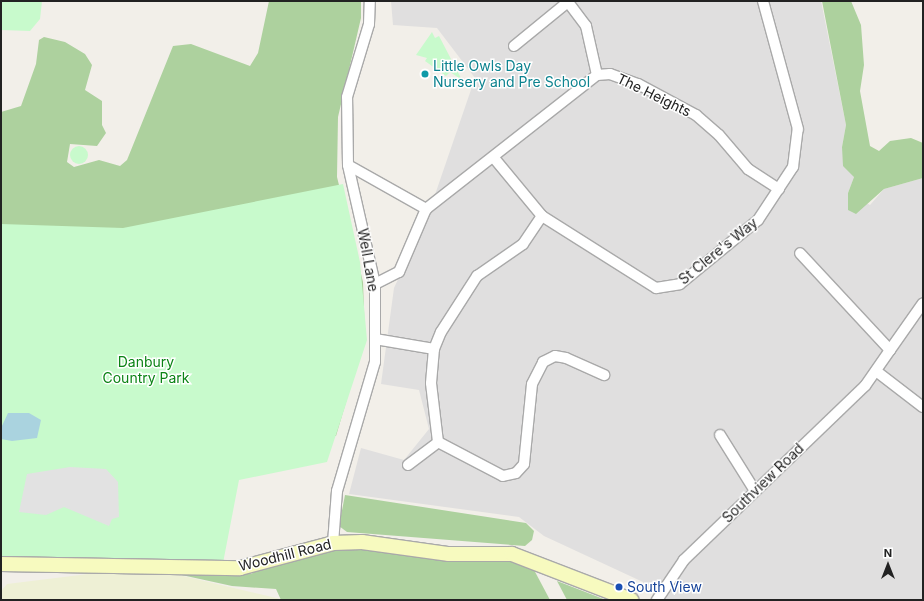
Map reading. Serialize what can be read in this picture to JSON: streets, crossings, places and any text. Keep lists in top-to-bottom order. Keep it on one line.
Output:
{"streets":{"street":["The Heights","St Clere's Way","Well Lane","Southview Road","Woodhill Road"]},"crossings":[["The Heights","St Clere's Way"],["The Heights","Well Lane"],["Well Lane","Woodhill Road"]],"parks":["Danbury Country Park"],"places":["Little Owls Day Nursery and Pre School","South View"],"north":"top"}
